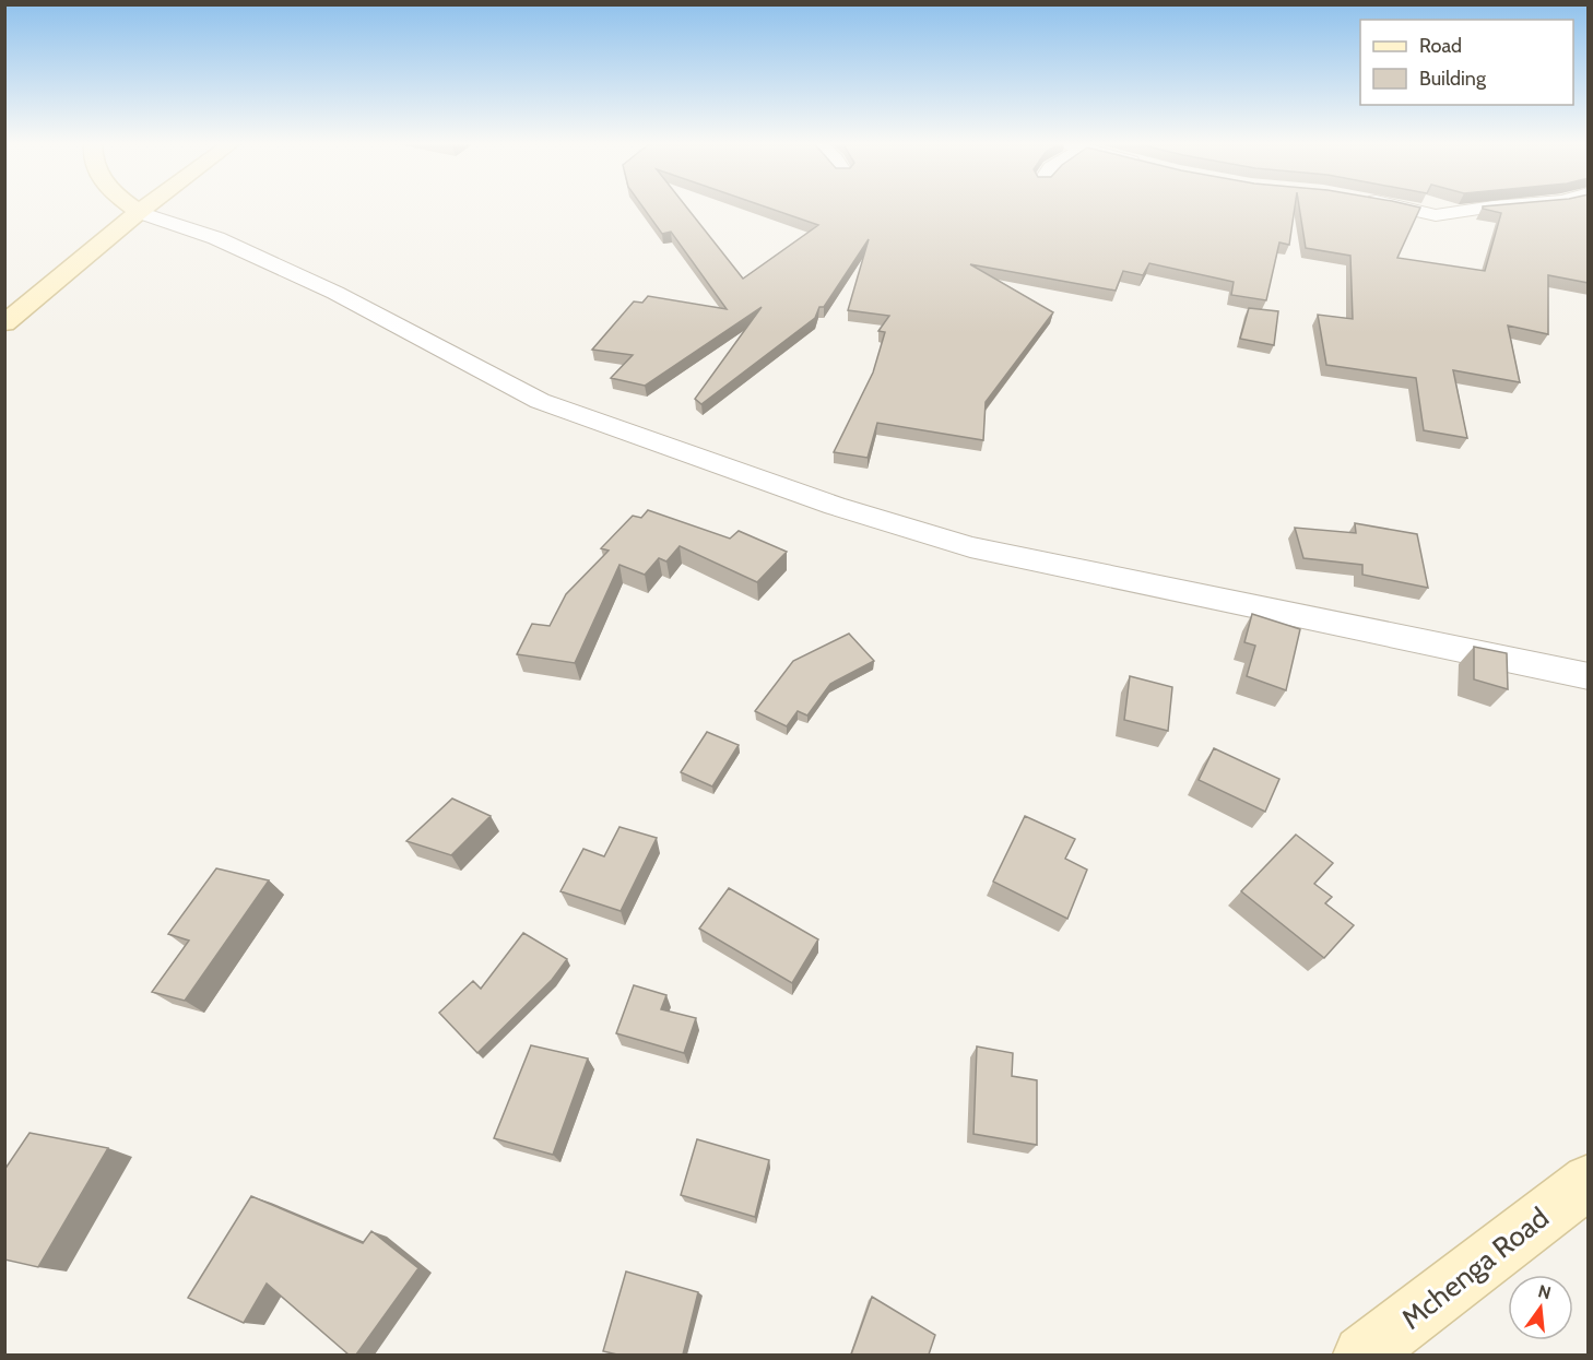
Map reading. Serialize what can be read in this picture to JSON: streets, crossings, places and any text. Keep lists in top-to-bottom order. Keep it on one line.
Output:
{"streets":{"main road":["Mchenga Road"]},"legend":["Road","Building"],"north":"top"}
